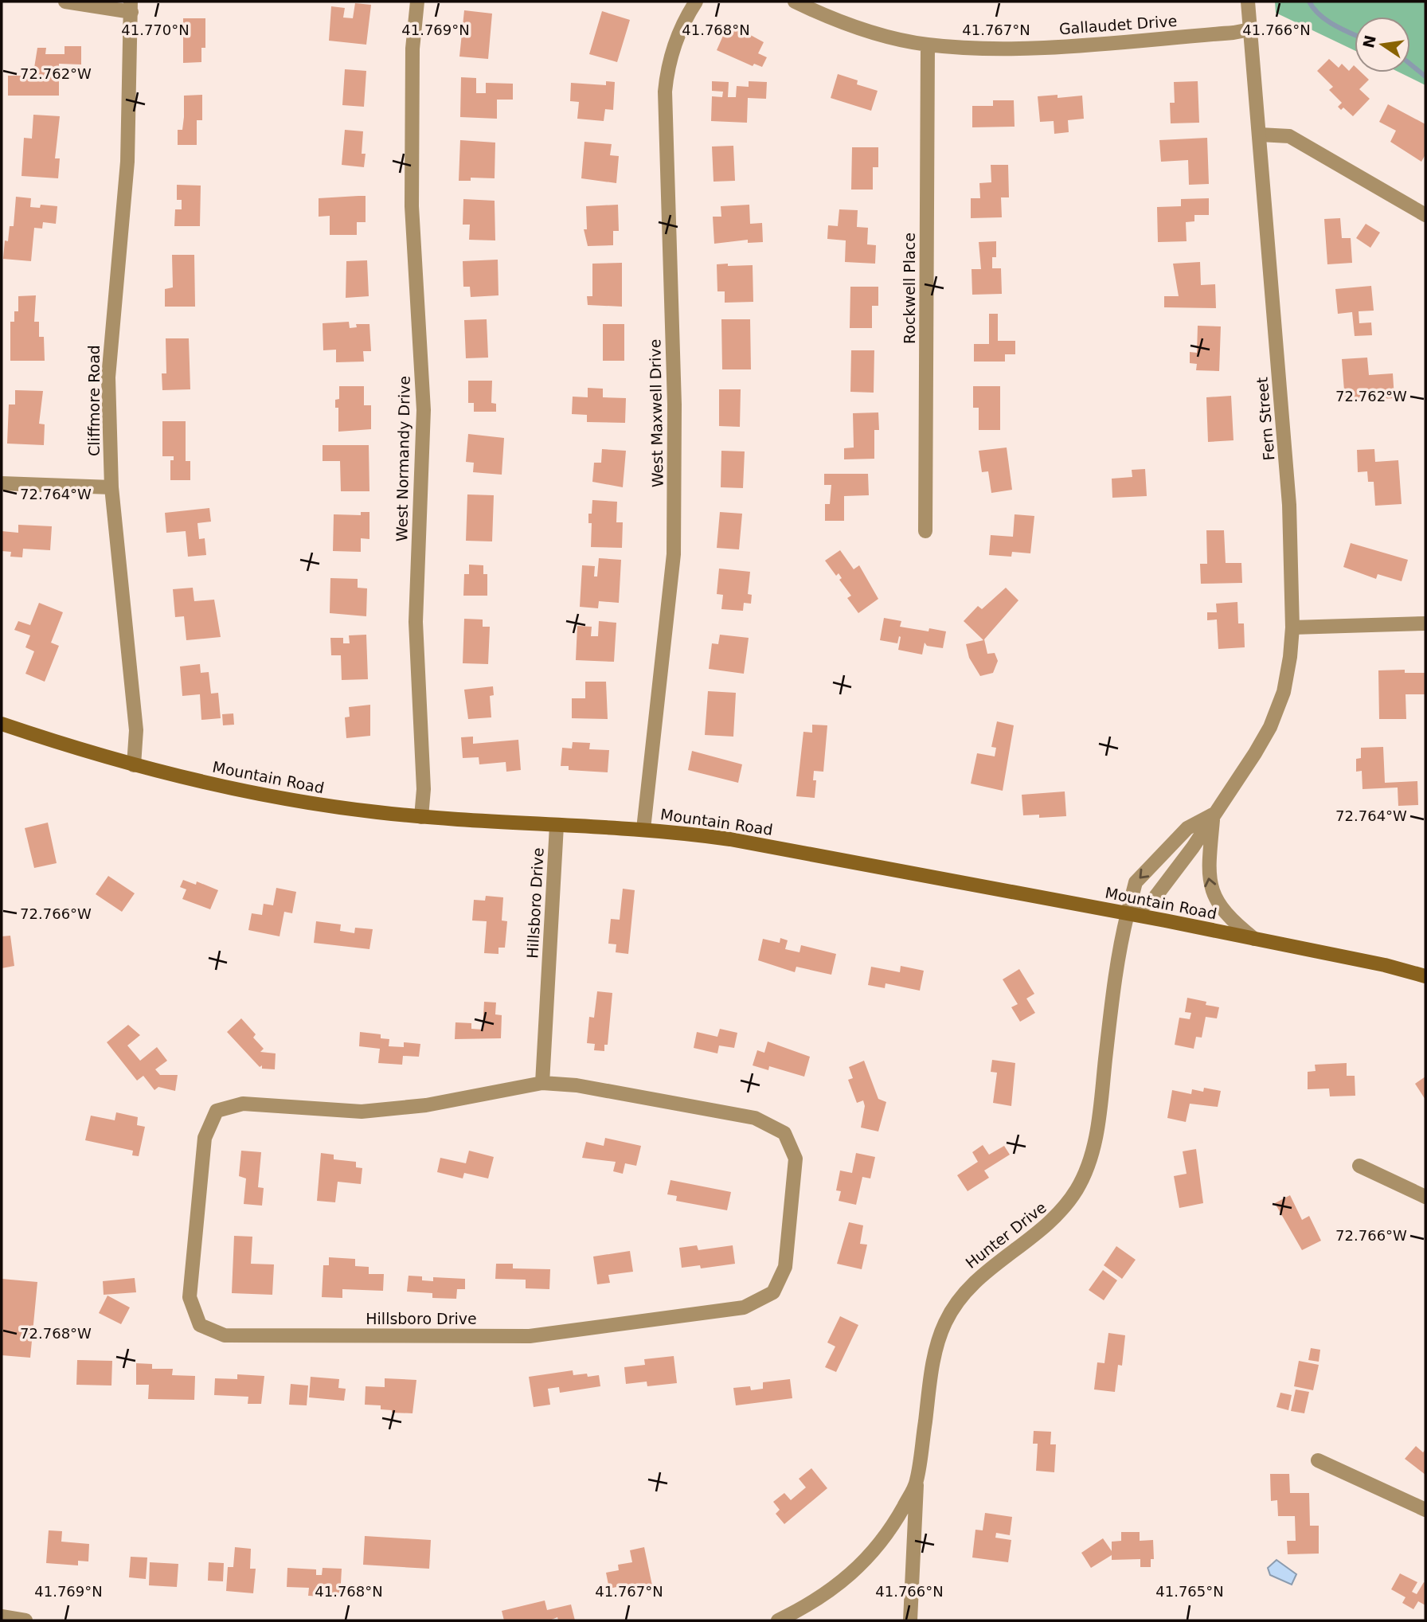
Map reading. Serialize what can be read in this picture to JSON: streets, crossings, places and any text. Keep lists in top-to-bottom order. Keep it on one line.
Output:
{"streets":{"main road":["Mountain Road"],"street":["Gallaudet Drive","Rockwell Place","Cliffmore Road","West Maxwell Drive","Fern Street","West Normandy Drive","Hillsboro Drive","Hunter Drive"]},"crossings":[["Gallaudet Drive","Rockwell Place"],["Gallaudet Drive","Fern Street"],["Cliffmore Road","Mountain Road"],["West Maxwell Drive","Mountain Road"],["Fern Street","Mountain Road"],["Fern Street","Hunter Drive"],["West Normandy Drive","Mountain Road"],["Mountain Road","Hillsboro Drive"],["Mountain Road","Hunter Drive"]],"north":"left","coordinates":["41.770°N","41.769°N","41.768°N","41.767°N","41.766°N","72.762°W","72.764°W","72.766°W","72.768°W","41.765°N"]}
